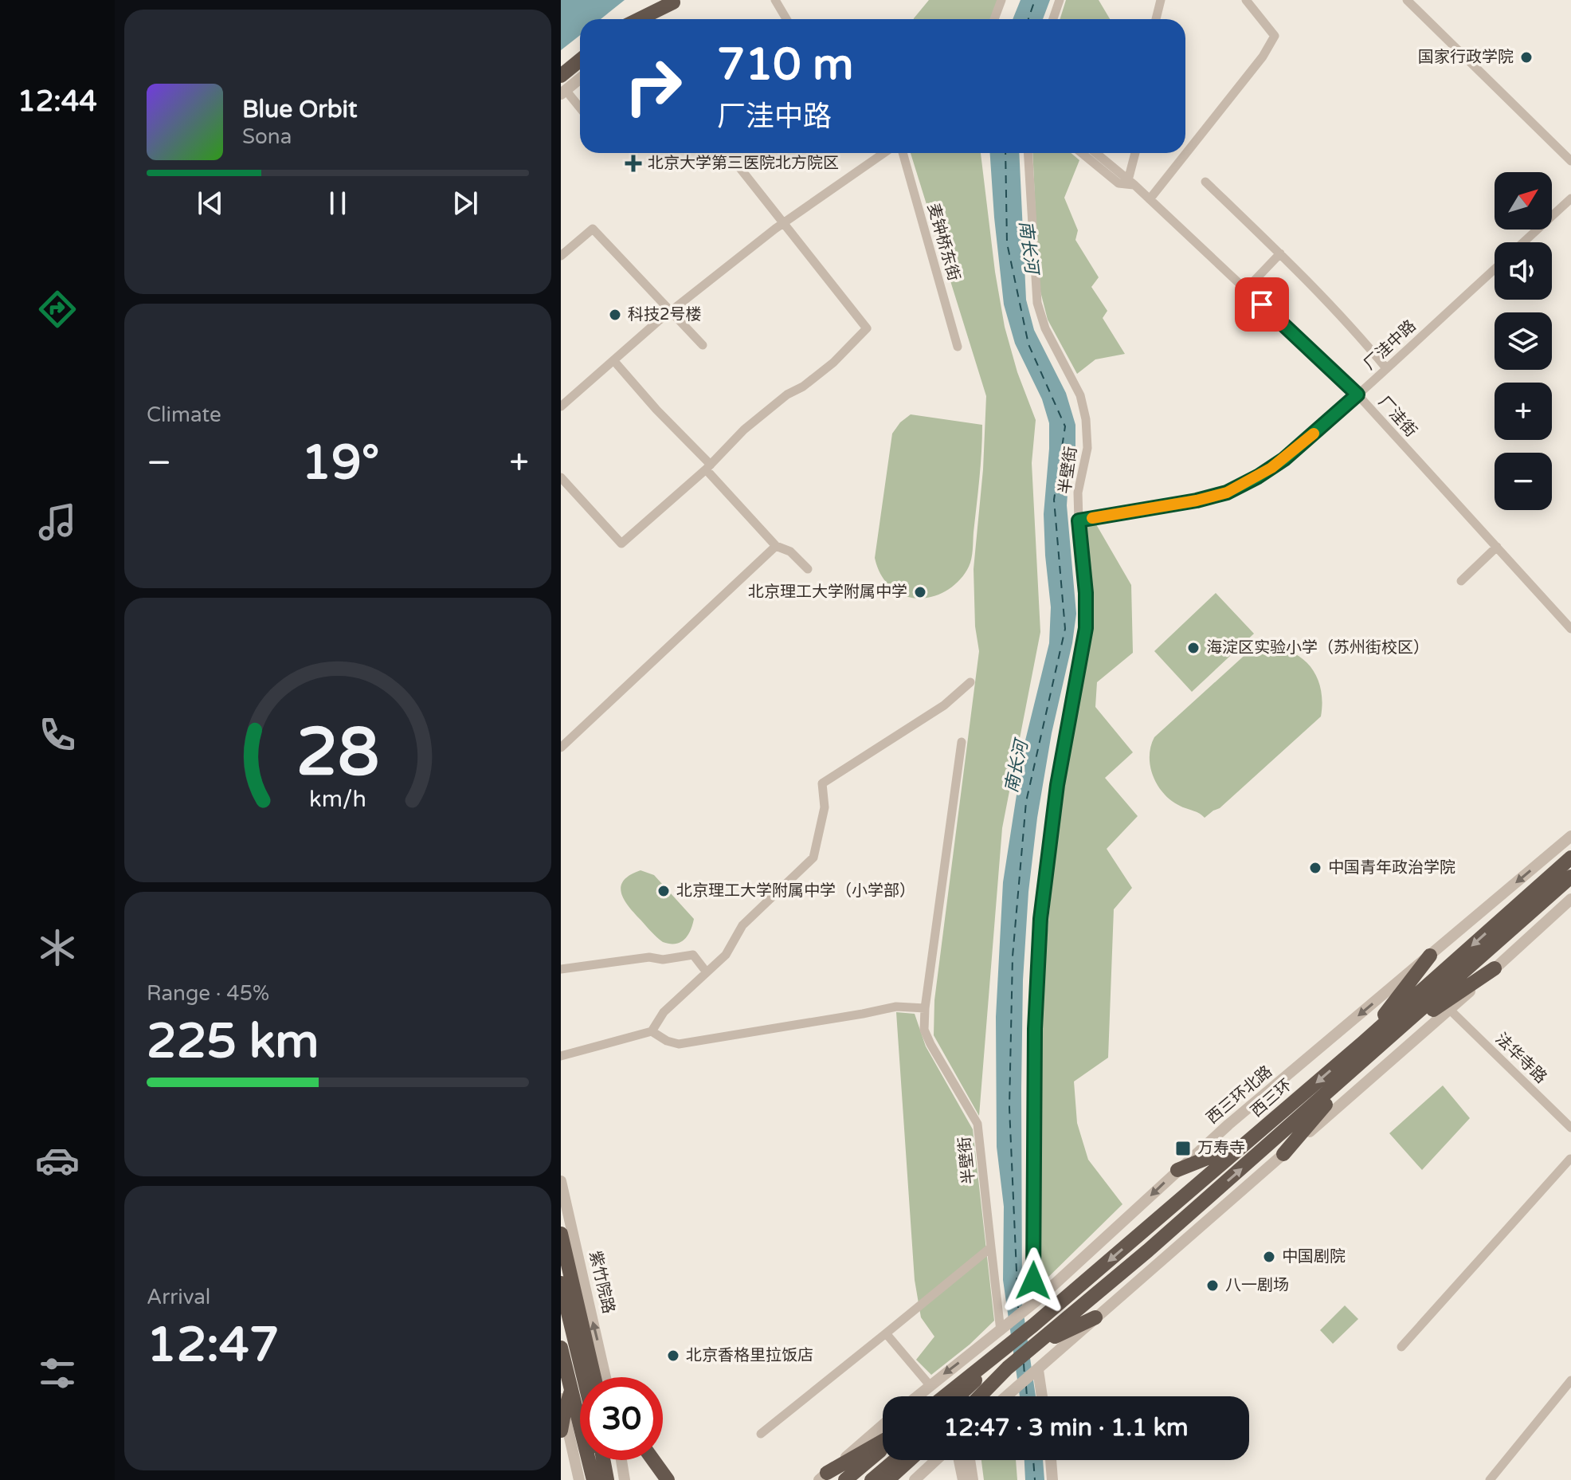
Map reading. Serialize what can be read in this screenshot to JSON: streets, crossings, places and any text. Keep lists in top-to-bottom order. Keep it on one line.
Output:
{"streets":{"highway":["西三环","紫竹院路"],"street":["麦钟桥东街","厂洼中路","厂洼街","半壁街","法华寺路","西三环北路"]},"crossings":[["厂洼中路","厂洼街"],["厂洼中路","半壁街"],["半壁街","西三环北路"]],"water":["南长河"],"places":{"other":["国家行政学院","科技2号楼","北京理工大学附属中学","海淀区实验小学（苏州街校区）","中国青年政治学院","北京理工大学附属中学（小学部）","中国剧院","八一剧场","北京香格里拉饭店"],"health":["北京大学第三医院北方院区"],"transit":["万寿寺"]},"north":"top right","page":{"tabs":"12:44","turn":["710 m","厂洼中路"],"song":["Blue Orbit","Sona"],"map_buttons":["+","−"],"tile":["Climate",["Range · 45%","225 km"],["Arrival","12:47"]],"heat":["−","19°","+"],"limit":"30","trip":"12:47 · 3 min · 1.1 km","gauge":["28","km/h"]}}
